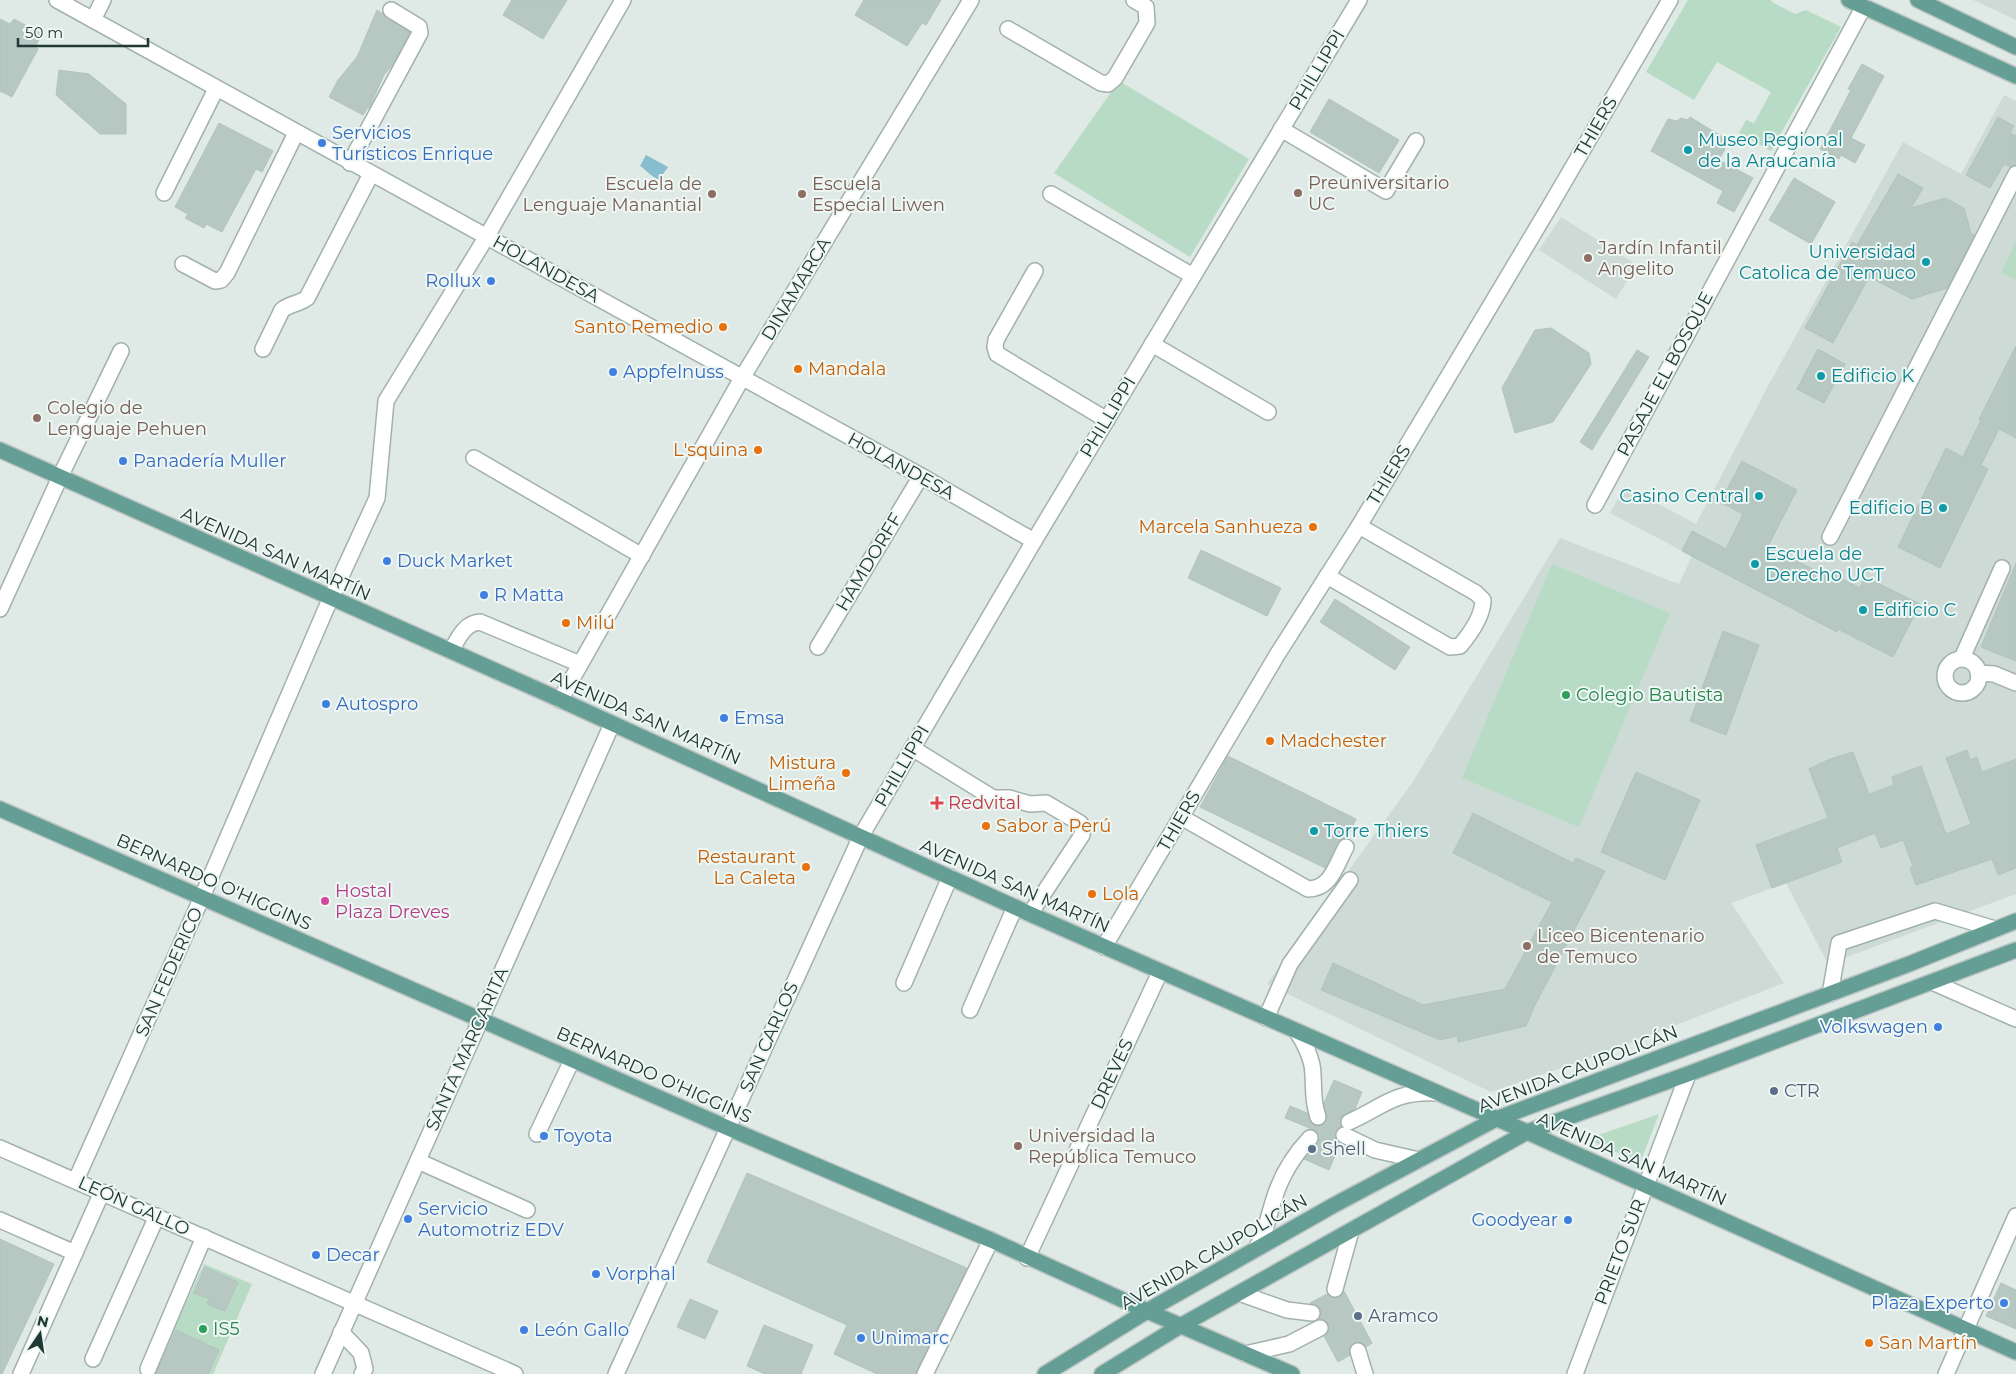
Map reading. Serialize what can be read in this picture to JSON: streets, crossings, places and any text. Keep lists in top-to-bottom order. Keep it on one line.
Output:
{"streets":{"main road":["AVENIDA SAN MARTÍN","BERNARDO O'HIGGINS","AVENIDA CAUPOLICÁN"],"street":["PHILLIPPI","THIERS","HOLANDESA","DINAMARCA","PASAJE EL BOSQUE","HAMDORFF","SAN FEDERICO","SAN CARLOS","SANTA MARGARITA","DREVES","LEÓN GALLO","PRIETO SUR"]},"crossings":[["PHILLIPPI","HOLANDESA"],["PHILLIPPI","AVENIDA SAN MARTÍN"],["PHILLIPPI","SAN CARLOS"],["THIERS","AVENIDA SAN MARTÍN"],["HOLANDESA","DINAMARCA"],["HOLANDESA","HAMDORFF"],["HOLANDESA","SAN FEDERICO"],["DINAMARCA","AVENIDA SAN MARTÍN"],["AVENIDA SAN MARTÍN","SAN FEDERICO"],["AVENIDA SAN MARTÍN","SAN CARLOS"],["AVENIDA SAN MARTÍN","SANTA MARGARITA"],["AVENIDA SAN MARTÍN","AVENIDA CAUPOLICÁN"],["AVENIDA SAN MARTÍN","DREVES"],["AVENIDA SAN MARTÍN","PRIETO SUR"],["BERNARDO O'HIGGINS","SAN FEDERICO"],["BERNARDO O'HIGGINS","SAN CARLOS"],["BERNARDO O'HIGGINS","SANTA MARGARITA"],["BERNARDO O'HIGGINS","AVENIDA CAUPOLICÁN"],["BERNARDO O'HIGGINS","DREVES"],["SAN FEDERICO","LEÓN GALLO"],["SANTA MARGARITA","LEÓN GALLO"]],"places":{"other":["Servicios Turísticos Enrique","Museo Regional de la Araucanía","Preuniversitario UC","Escuela de Lenguaje Manantial","Escuela Especial Liwen","Jardín Infantil Angelito","Universidad Catolica de Temuco","Rollux","Santo Remedio","Mandala","Appfelnuss","Edificio K","Colegio de Lenguaje Pehuen","L'squina","Panadería Muller","Casino Central","Edificio B","Marcela Sanhueza","Duck Market","Escuela de Derecho UCT","R Matta","Edificio C","Milú","Colegio Bautista","Autospro","Emsa","Madchester","Mistura Limeña","Sabor a Perú","Torre Thiers","Restaurant La Caleta","Lola","Hostal Plaza Dreves","Liceo Bicentenario de Temuco","Volkswagen","CTR","Toyota","Universidad la República Temuco","Shell","Servicio Automotriz EDV","Goodyear","Decar","Vorphal","Plaza Experto","Aramco","IS5","León Gallo","Unimarc","San Martín"],"health":["Redvital"]},"scale_bar":"50 m","north":"top"}
